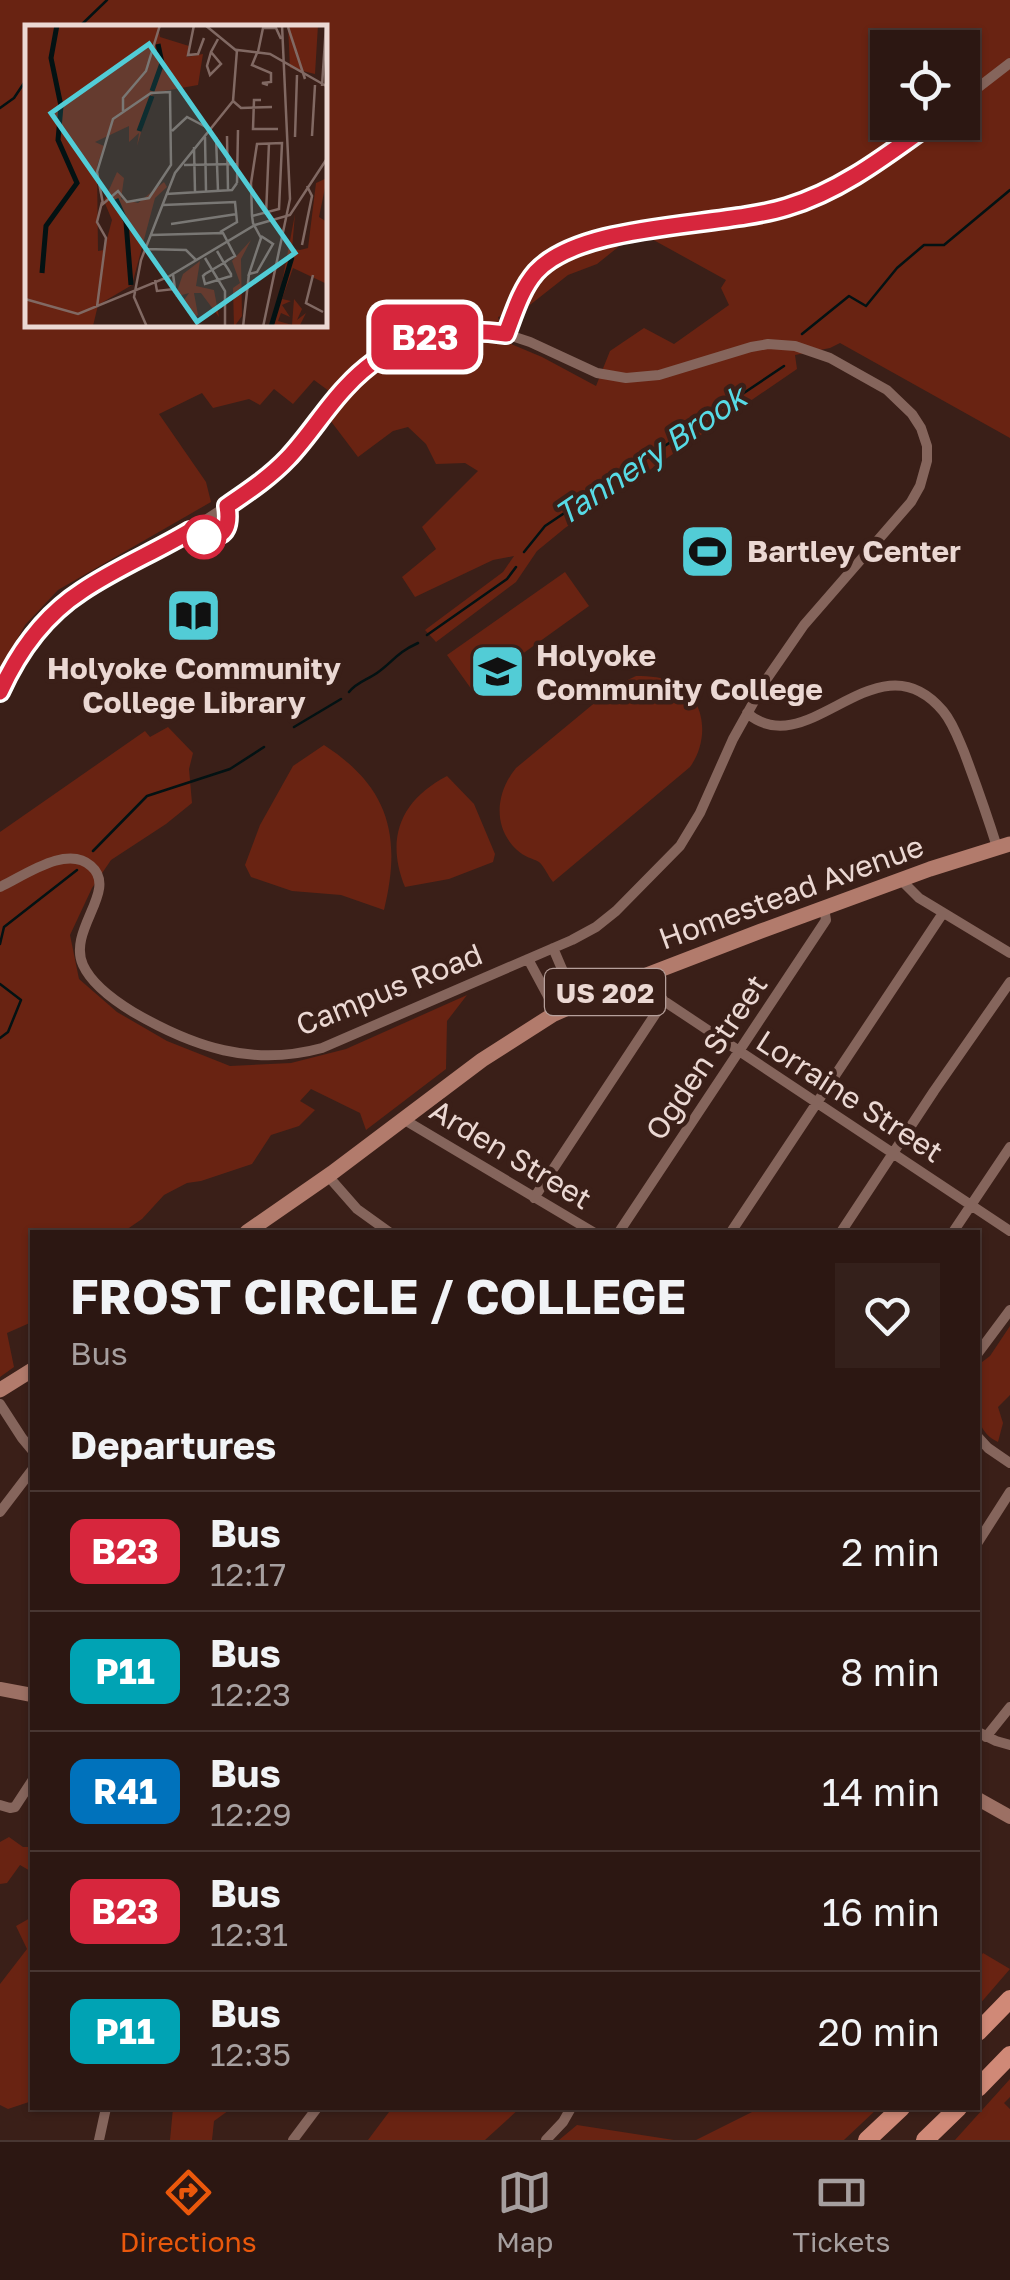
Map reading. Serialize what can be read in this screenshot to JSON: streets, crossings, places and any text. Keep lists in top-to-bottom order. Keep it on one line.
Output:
{"streets":{"main road":["Homestead Avenue","US 202"],"street":["Campus Road","Ogden Street","Lorraine Street","Arden Street"]},"crossings":[["Homestead Avenue","Campus Road"],["Homestead Avenue","Ogden Street"],["Homestead Avenue","Arden Street"],["Ogden Street","Lorraine Street"]],"water":["Tannery Brook"],"places":{"sports":["Bartley Center"],"library":["Holyoke Community College Library"],"school or university":["Holyoke Community College"]},"lines":["bus line B23"],"page":{"on_map":"B23","heading":[["FROST CIRCLE / COLLEGE","Bus"],"Departures"],"list":[{"mark":"B23","name":"Bus","note":"12:17","value":"2 min"},{"mark":"P11","name":"Bus","note":"12:23","value":"8 min"},{"mark":"R41","name":"Bus","note":"12:29","value":"14 min"},{"mark":"B23","name":"Bus","note":"12:31","value":"16 min"},{"mark":"P11","name":"Bus","note":"12:35","value":"20 min"}],"tabs":["Directions","Map","Tickets"]}}
